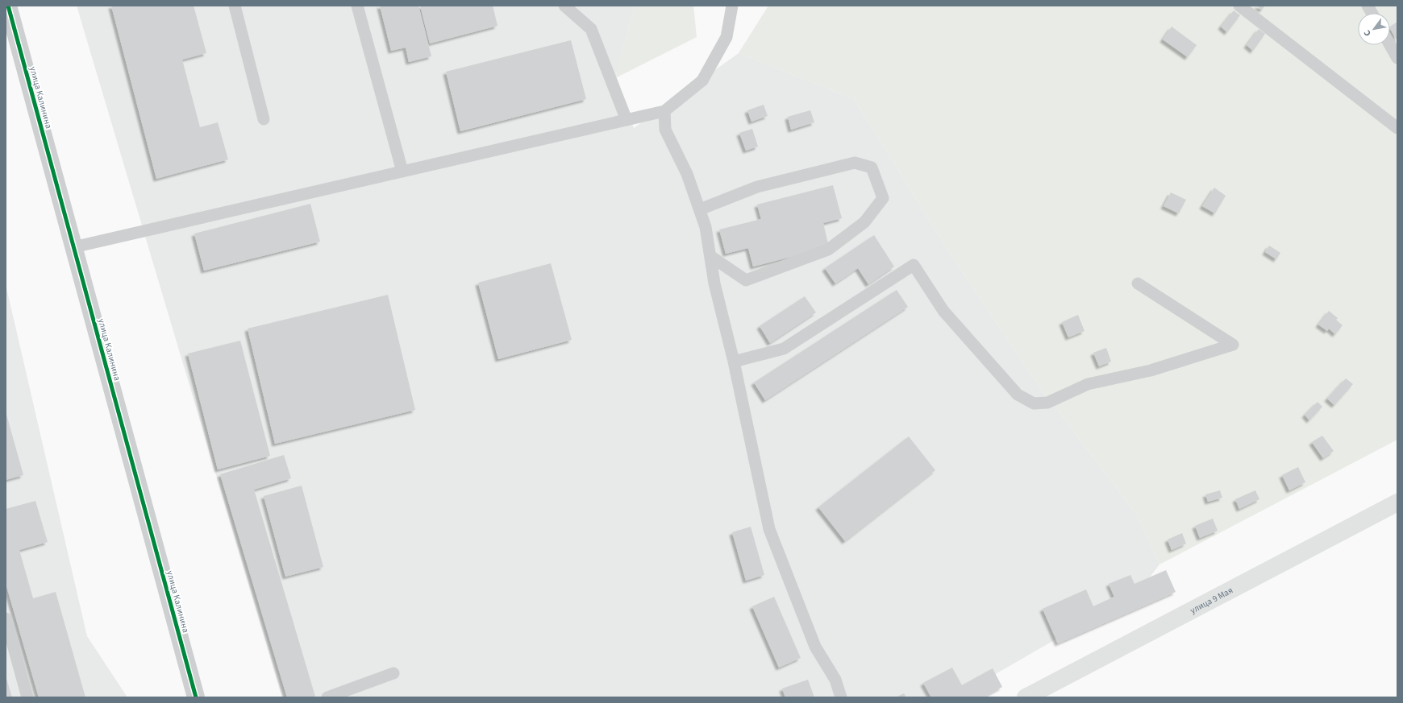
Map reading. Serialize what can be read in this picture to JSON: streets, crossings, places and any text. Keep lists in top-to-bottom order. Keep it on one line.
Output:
{"streets":{"main road":["улица 9 Мая"],"street":["улица Калинина"]},"north":"bottom left"}
